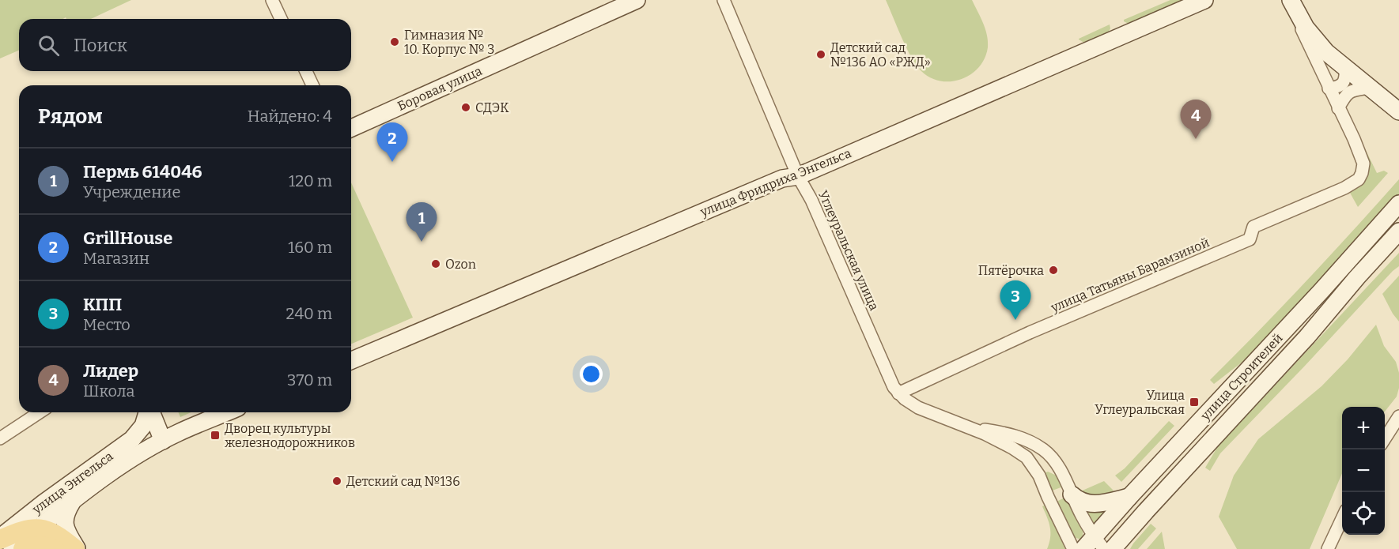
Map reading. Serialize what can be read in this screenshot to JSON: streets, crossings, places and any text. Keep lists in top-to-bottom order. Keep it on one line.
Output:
{"streets":{"street":["Боровая улица","улица Фридриха Энгельса","Углеуральская улица","улица Татьяны Барамзиной","улица Строителей","улица Энгельса"]},"crossings":[["улица Фридриха Энгельса","Углеуральская улица"],["Углеуральская улица","улица Татьяны Барамзиной"]],"places":{"other":["Гимназия № 10. Корпус № 3","Детский сад №136 АО «РЖД»","СДЭК","Ozon","Пятёрочка","Детский сад №136"],"transit":["Улица Углеуральская","Дворец культуры железнодорожников"]},"page":{"search":"Поиск","heading":["Рядом","Найдено: 4"],"pins":["4","2","1","3"],"list":[{"mark":"1","name":"Пермь 614046","note":"Учреждение","value":"120 m"},{"mark":"2","name":"GrillHouse","note":"Магазин","value":"160 m"},{"mark":"3","name":"КПП","note":"Место","value":"240 m"},{"mark":"4","name":"Лидер","note":"Школа","value":"370 m"}],"map_buttons":["+","−"]}}
